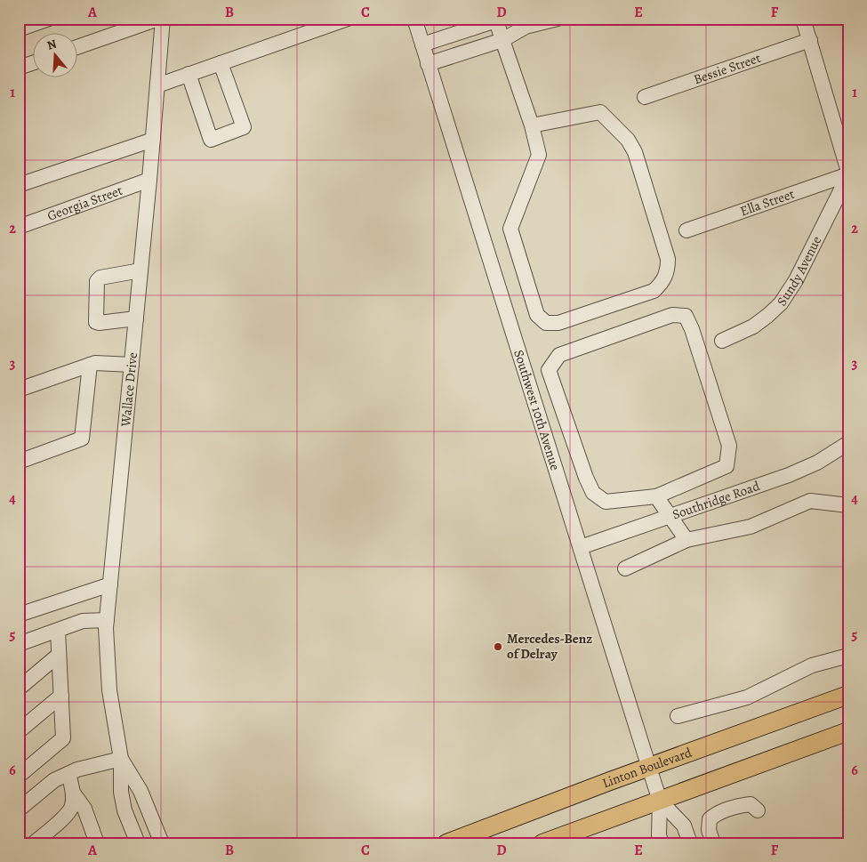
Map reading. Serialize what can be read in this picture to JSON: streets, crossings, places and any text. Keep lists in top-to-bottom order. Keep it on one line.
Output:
{"streets":{"main road":["Linton Boulevard"],"street":["Bessie Street","Ella Street","Georgia Street","Sundy Avenue","Wallace Drive","Southwest 10th Avenue","Southridge Road"]},"crossings":[["Ella Street","Sundy Avenue"],["Georgia Street","Wallace Drive"],["Southwest 10th Avenue","Southridge Road"],["Southwest 10th Avenue","Linton Boulevard"]],"places":["Mercedes-Benz of Delray"],"north":"top","grid":{"columns":["A","B","C","D","E","F"],"rows":["1","2","3","4","5","6"]}}
